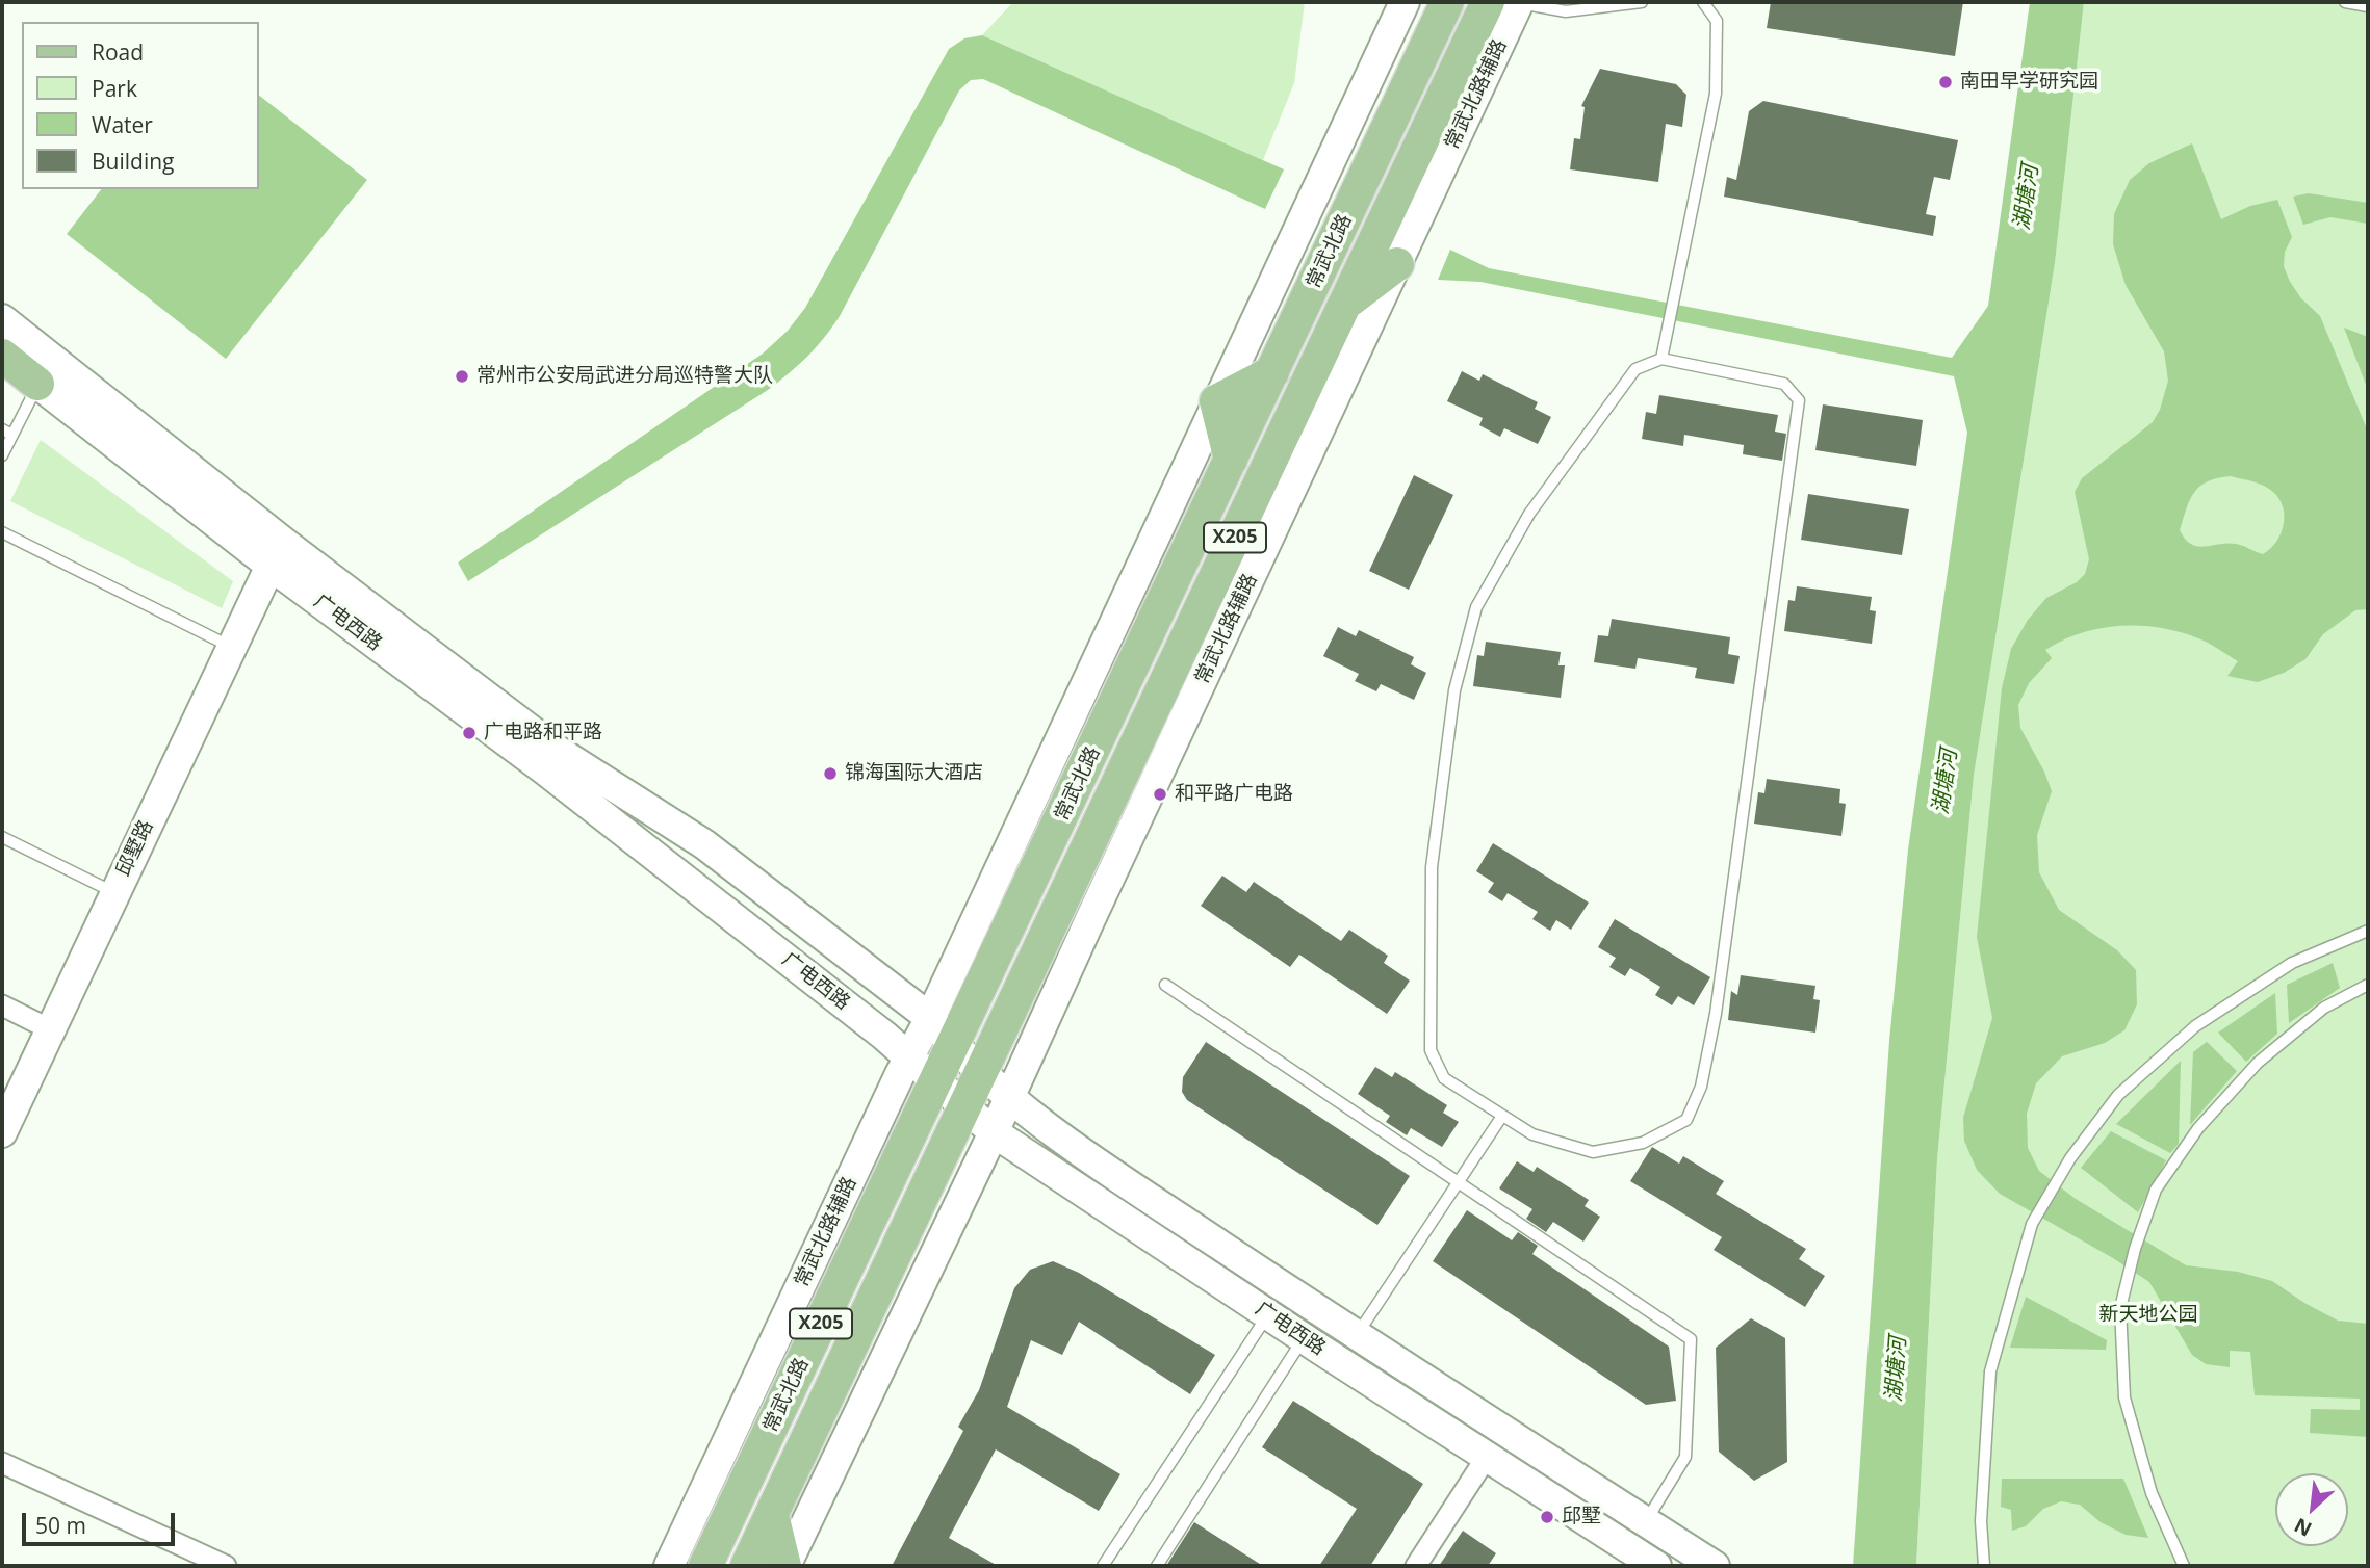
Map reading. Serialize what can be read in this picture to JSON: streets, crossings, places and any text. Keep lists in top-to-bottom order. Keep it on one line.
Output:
{"streets":{"main road":["常武北路辅路","常武北路","X205","广电西路","邱墅路"]},"crossings":[["常武北路辅路","常武北路"],["常武北路辅路","广电西路"],["常武北路","广电西路"],["广电西路","邱墅路"]],"water":["湖塘河"],"parks":["新天地公园"],"places":["南田早学研究园","常州市公安局武进分局巡特警大队","广电路和平路","锦海国际大酒店","和平路广电路","邱墅"],"legend":["Road","Park","Water","Building"],"scale_bar":"50 m","north":"bottom left"}
